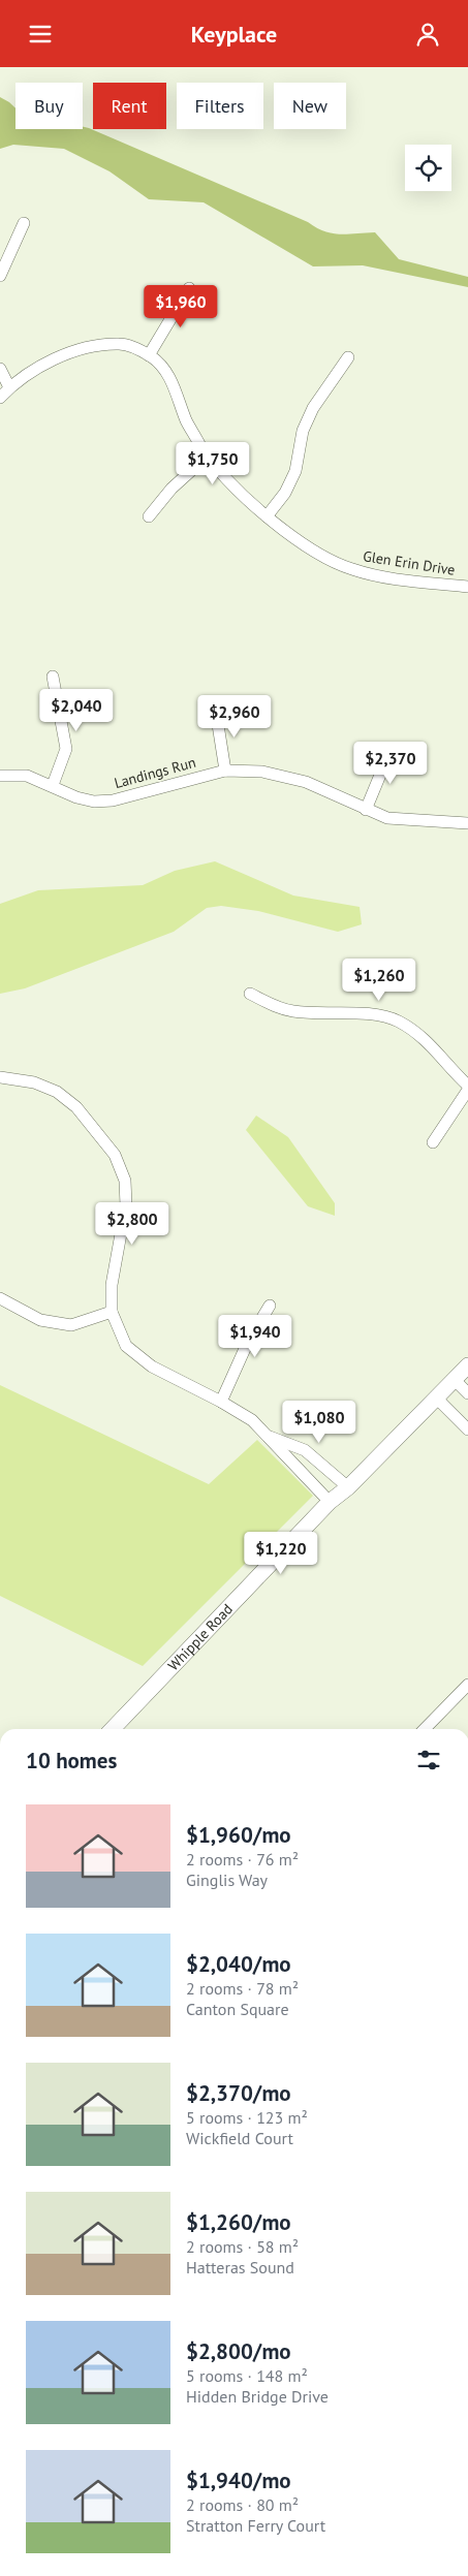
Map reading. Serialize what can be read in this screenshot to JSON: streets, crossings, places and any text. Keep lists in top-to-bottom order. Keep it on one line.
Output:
{"streets":{"main road":["Whipple Road"],"street":["Glen Erin Drive","Landings Run"]},"page":{"header":"Keyplace","chip":["Buy","Rent","Filters","New"],"price":["$1,960","$1,750","$2,040","$2,960","$2,370","$1,260","$2,800","$1,940","$1,080","$1,220"],"heading":"10 homes","list":[{"name":"$1,960/mo","note":"2 rooms · 76 m² · Ginglis Way"},{"name":"$2,040/mo","note":"2 rooms · 78 m² · Canton Square"},{"name":"$2,370/mo","note":"5 rooms · 123 m² · Wickfield Court"},{"name":"$1,260/mo","note":"2 rooms · 58 m² · Hatteras Sound"},{"name":"$2,800/mo","note":"5 rooms · 148 m² · Hidden Bridge Drive"},{"name":"$1,940/mo","note":"2 rooms · 80 m² · Stratton Ferry Court"}]}}
